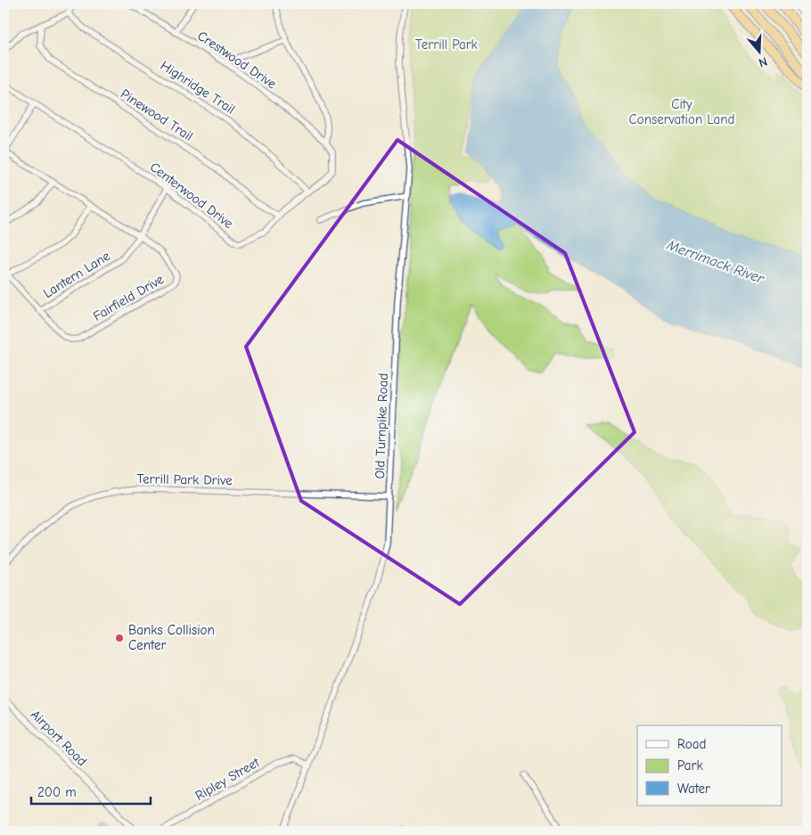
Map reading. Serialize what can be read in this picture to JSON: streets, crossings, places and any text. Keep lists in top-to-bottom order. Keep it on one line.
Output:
{"streets":{"street":["Crestwood Drive","Highridge Trail","Pinewood Trail","Centerwood Drive","Lantern Lane","Fairfield Drive","Old Turnpike Road","Terrill Park Drive","Airport Road","Ripley Street"]},"crossings":[["Crestwood Drive","Centerwood Drive"],["Highridge Trail","Centerwood Drive"],["Pinewood Trail","Centerwood Drive"],["Centerwood Drive","Lantern Lane"],["Lantern Lane","Fairfield Drive"],["Old Turnpike Road","Terrill Park Drive"],["Old Turnpike Road","Ripley Street"]],"water":["Merrimack River"],"parks":["Terrill Park","City Conservation Land"],"places":["Banks Collision Center"],"legend":["Road","Park","Water"],"scale_bar":"200 m","north":"bottom"}
